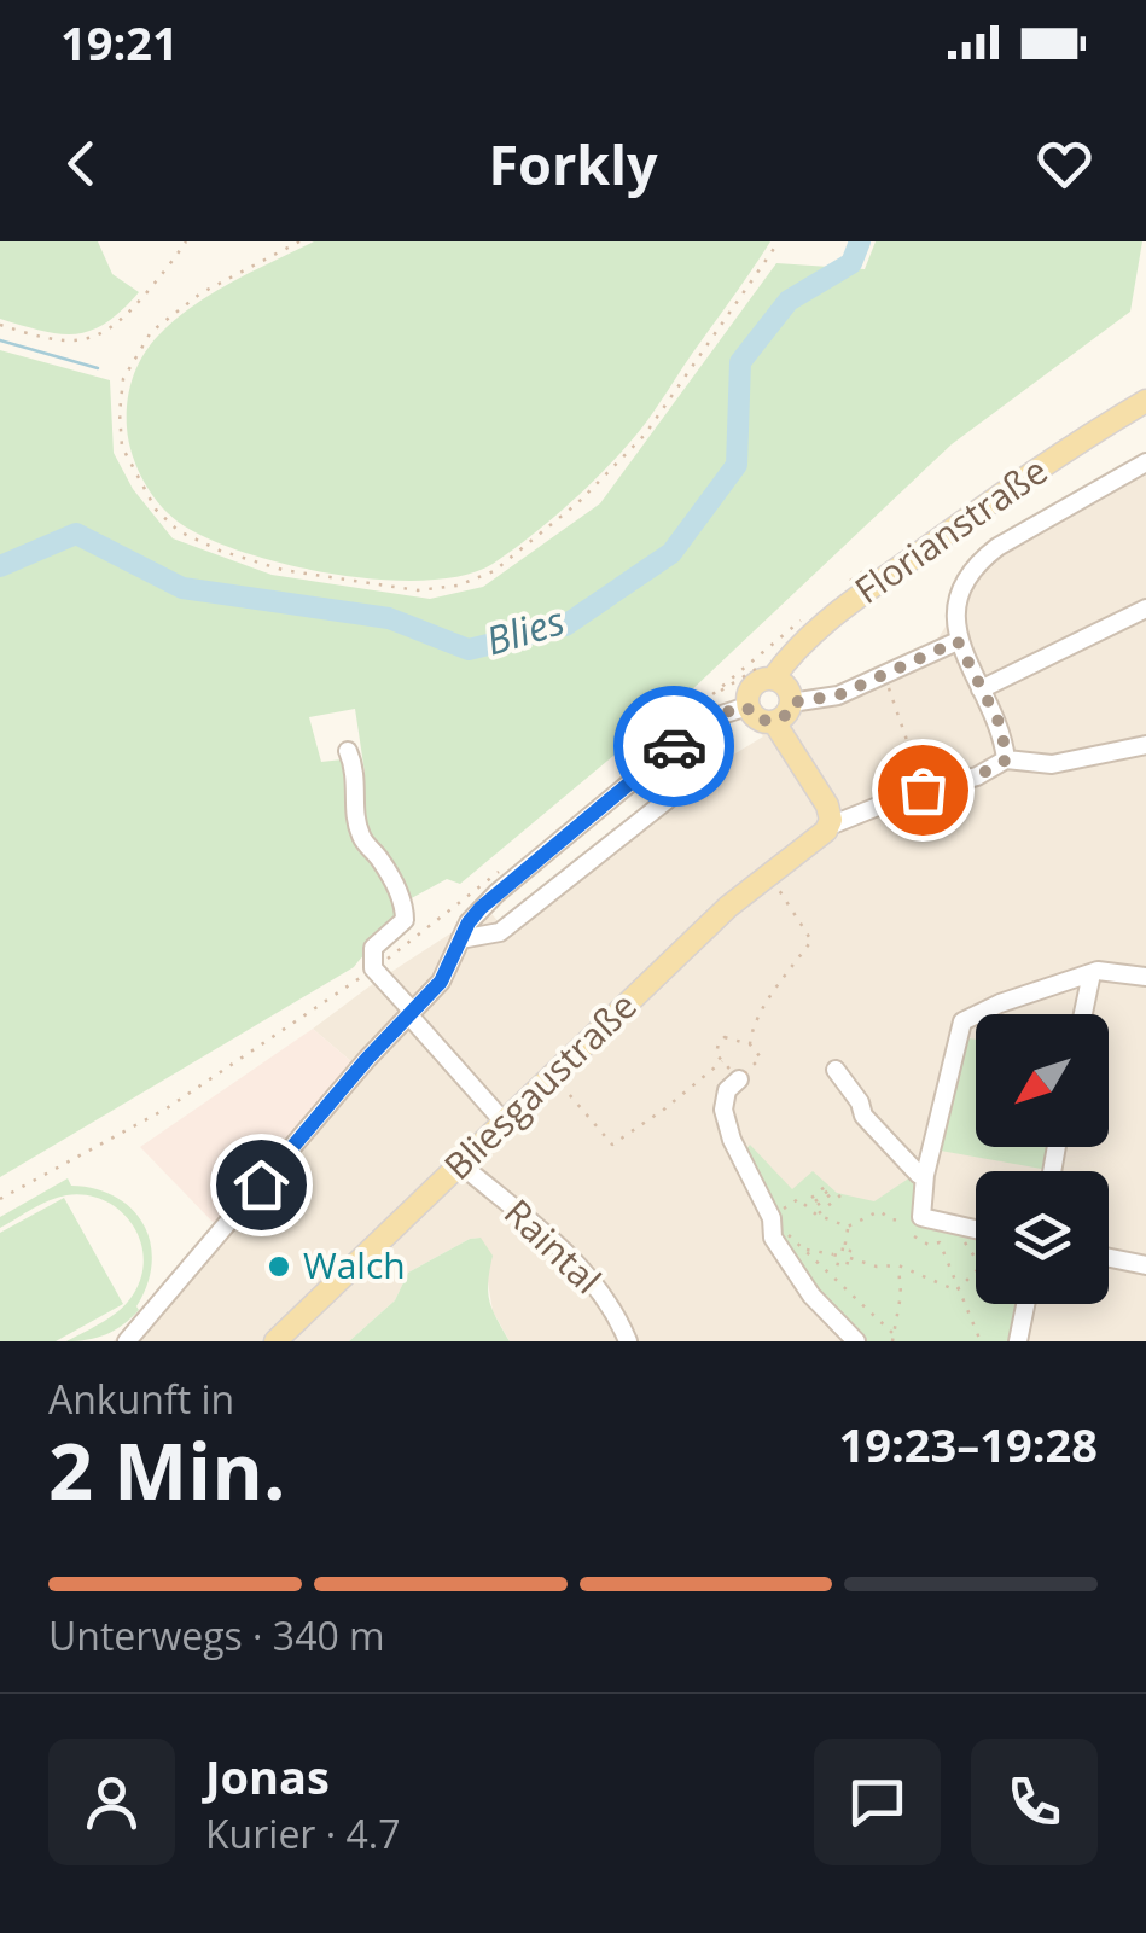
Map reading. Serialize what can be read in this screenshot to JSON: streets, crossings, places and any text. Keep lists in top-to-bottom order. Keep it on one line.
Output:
{"streets":{"main road":["Florianstraße","Bliesgaustraße"],"street":["Raintal"]},"crossings":[["Bliesgaustraße","Raintal"]],"water":["Blies"],"places":["Walch"],"north":"bottom left","page":{"status":"19:21","header":"Forkly","heading":["2 Min.","Ankunft in","19:23–19:28"],"panel":["Jonas","Kurier · 4.7"],"bar":"Unterwegs · 340 m"}}
